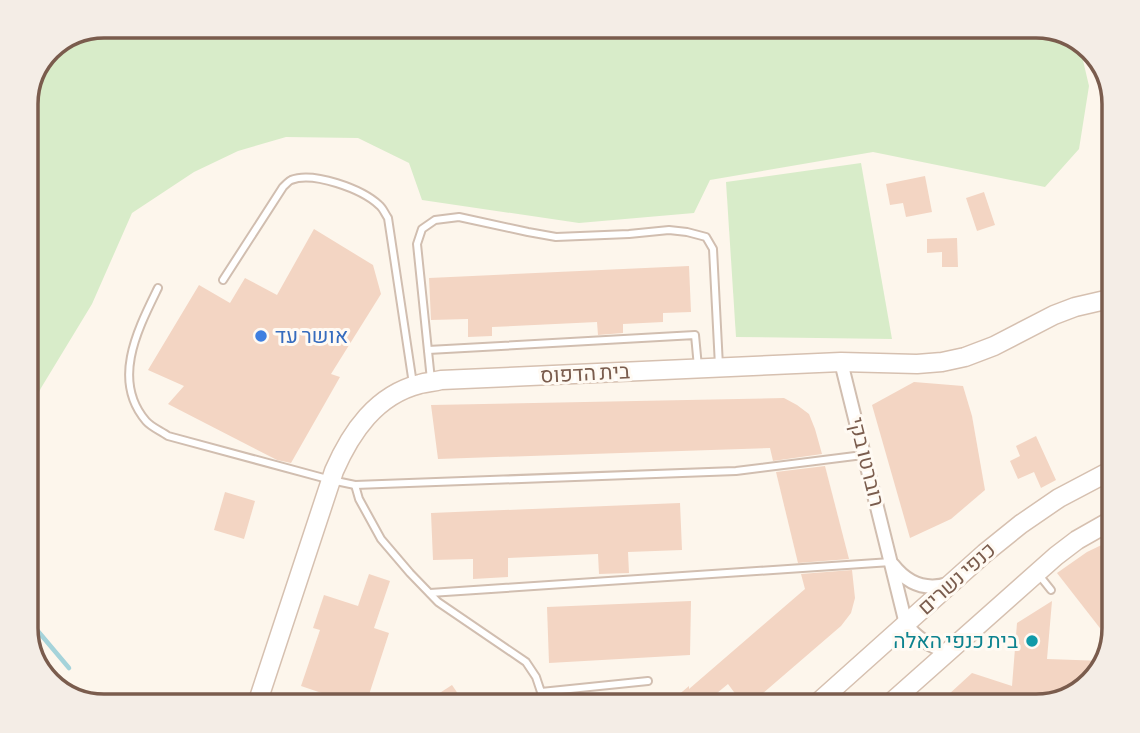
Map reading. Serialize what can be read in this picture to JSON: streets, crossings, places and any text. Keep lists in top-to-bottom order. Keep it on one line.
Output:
{"streets":{"street":["בית הדפוס","רוברטו בקי","כנפי נשרים"]},"crossings":[["בית הדפוס","רוברטו בקי"],["רוברטו בקי","כנפי נשרים"]],"places":["אושר עד","בית כנפי האלה"]}
